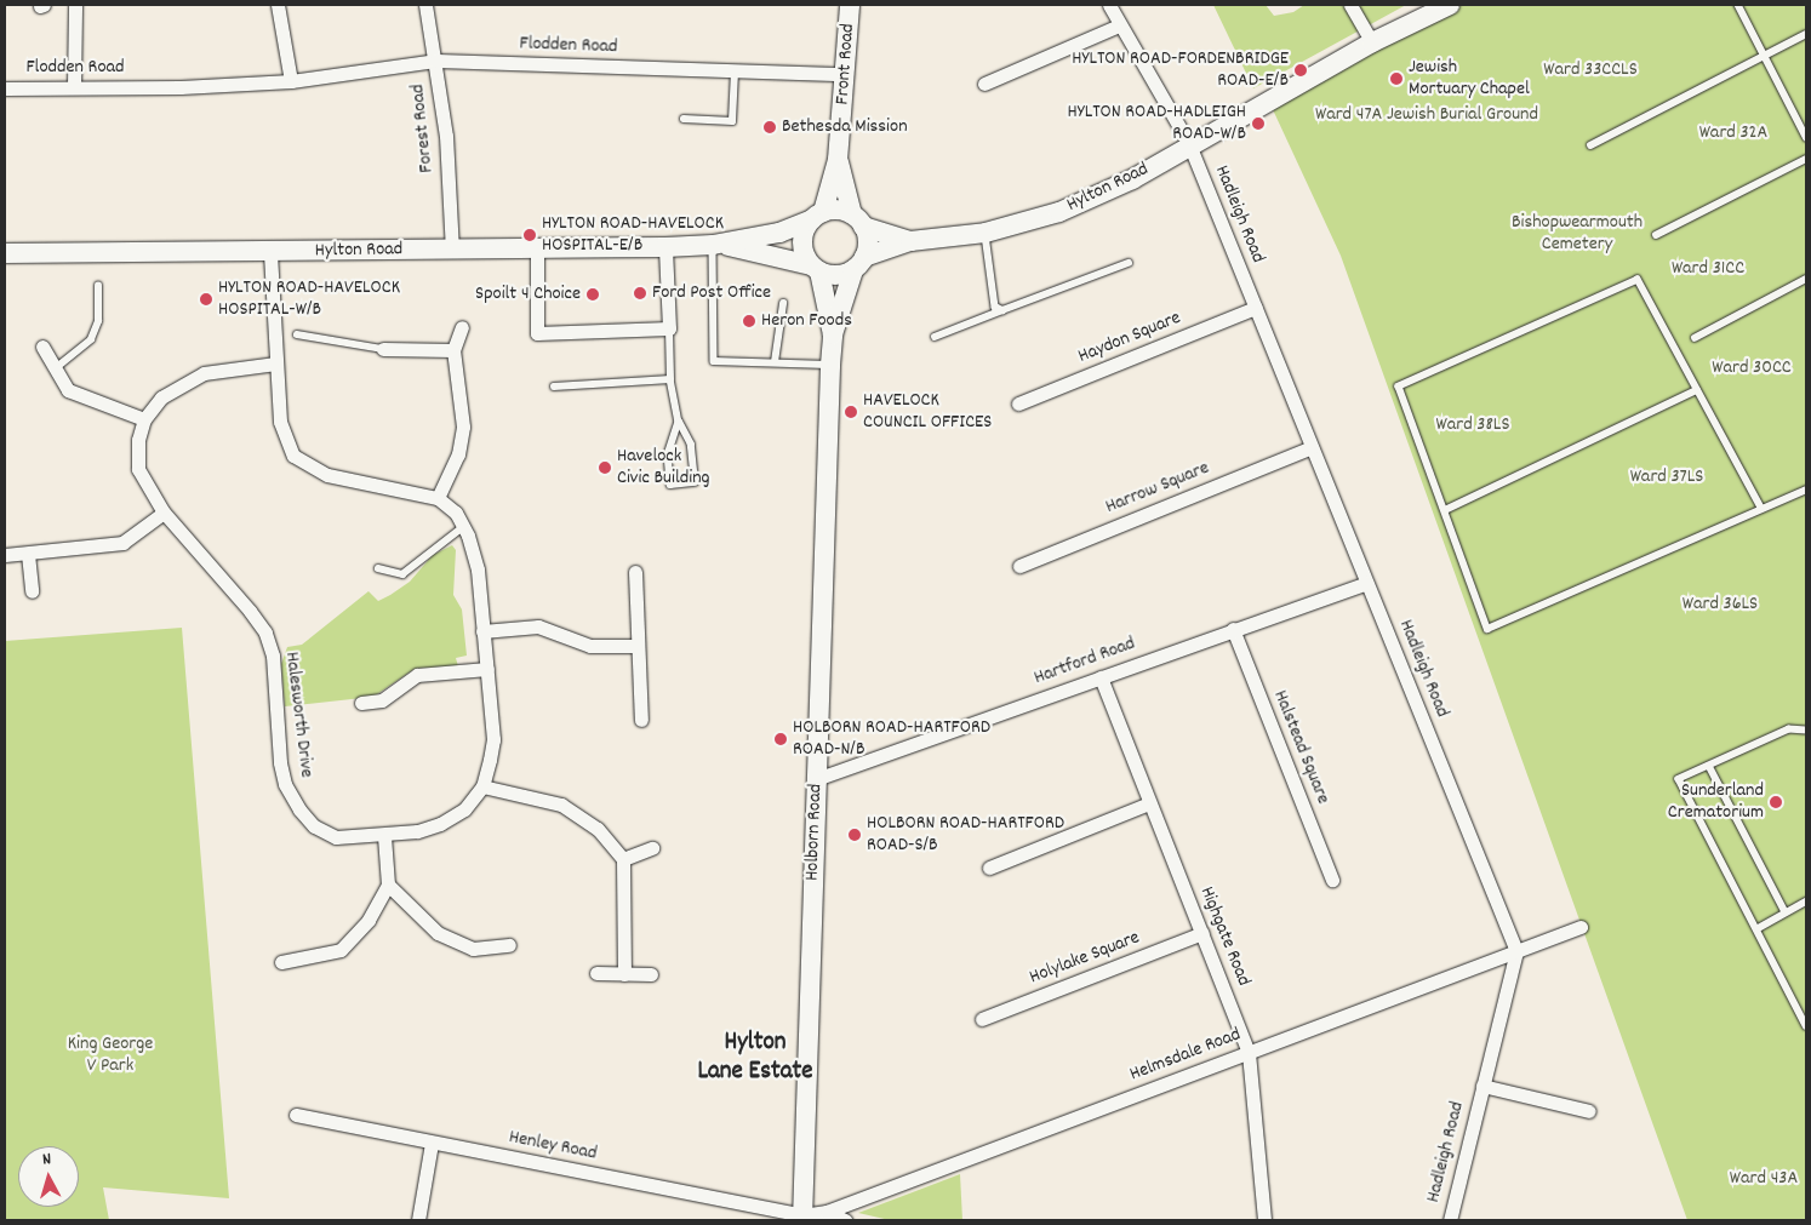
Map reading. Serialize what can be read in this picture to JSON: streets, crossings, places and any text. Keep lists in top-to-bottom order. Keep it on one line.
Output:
{"streets":{"street":["Flodden Road","Front Road","Forest Road","Hylton Road","Hadleigh Road","Haydon Square","Harrow Square","Hartford Road","Halesworth Drive","Halstead Square","Holborn Road","Highgate Road","Holylake Square","Helmsdale Road","Henley Road"]},"crossings":[["Flodden Road","Front Road"],["Flodden Road","Forest Road"],["Front Road","Hylton Road"],["Front Road","Holborn Road"],["Forest Road","Hylton Road"],["Hylton Road","Hadleigh Road"],["Hylton Road","Holborn Road"],["Hadleigh Road","Haydon Square"],["Hadleigh Road","Harrow Square"],["Hadleigh Road","Hartford Road"],["Hadleigh Road","Helmsdale Road"],["Hartford Road","Halstead Square"],["Hartford Road","Holborn Road"],["Hartford Road","Highgate Road"],["Holborn Road","Helmsdale Road"],["Holborn Road","Henley Road"],["Highgate Road","Holylake Square"],["Highgate Road","Helmsdale Road"],["Helmsdale Road","Henley Road"]],"districts":["Hylton Lane Estate"],"parks":["Ward 33CCLS","Ward 47A Jewish Burial Ground","Ward 32A","Bishopwearmouth Cemetery","Ward 31CC","Ward 30CC","Ward 38LS","Ward 37LS","Ward 36LS","King George V Park","Ward 43A"],"places":["HYLTON ROAD-FORDENBRIDGE ROAD-E/B","Jewish Mortuary Chapel","HYLTON ROAD-HADLEIGH ROAD-W/B","Bethesda Mission","HYLTON ROAD-HAVELOCK HOSPITAL-E/B","Ford Post Office","Spoilt 4 Choice","HYLTON ROAD-HAVELOCK HOSPITAL-W/B","Heron Foods","HAVELOCK COUNCIL OFFICES","Havelock Civic Building","HOLBORN ROAD-HARTFORD ROAD-N/B","Sunderland Crematorium","HOLBORN ROAD-HARTFORD ROAD-S/B"],"north":"top"}
